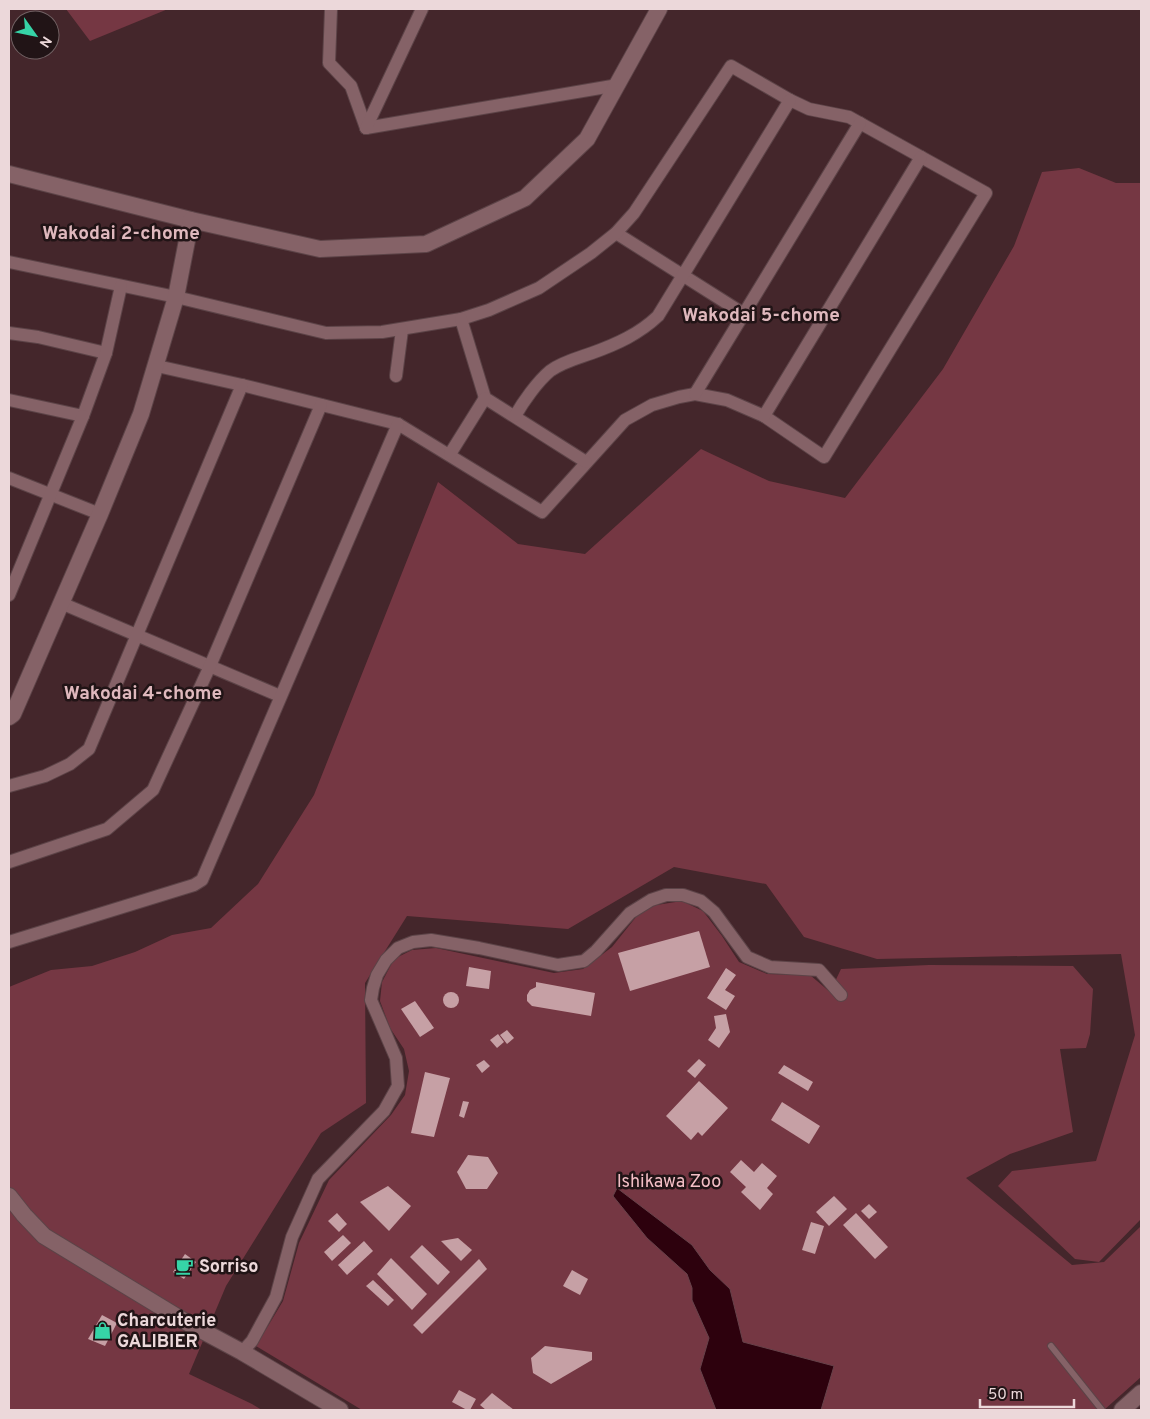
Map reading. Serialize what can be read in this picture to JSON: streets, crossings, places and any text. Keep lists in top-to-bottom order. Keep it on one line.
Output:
{"districts":["Wakodai 2-chome","Wakodai 5-chome","Wakodai 4-chome"],"parks":["Ishikawa Zoo"],"places":{"cafe":["Sorriso"],"shop":["Charcuterie GALIBIER"]},"scale_bar":"50 m","north":"bottom right"}
